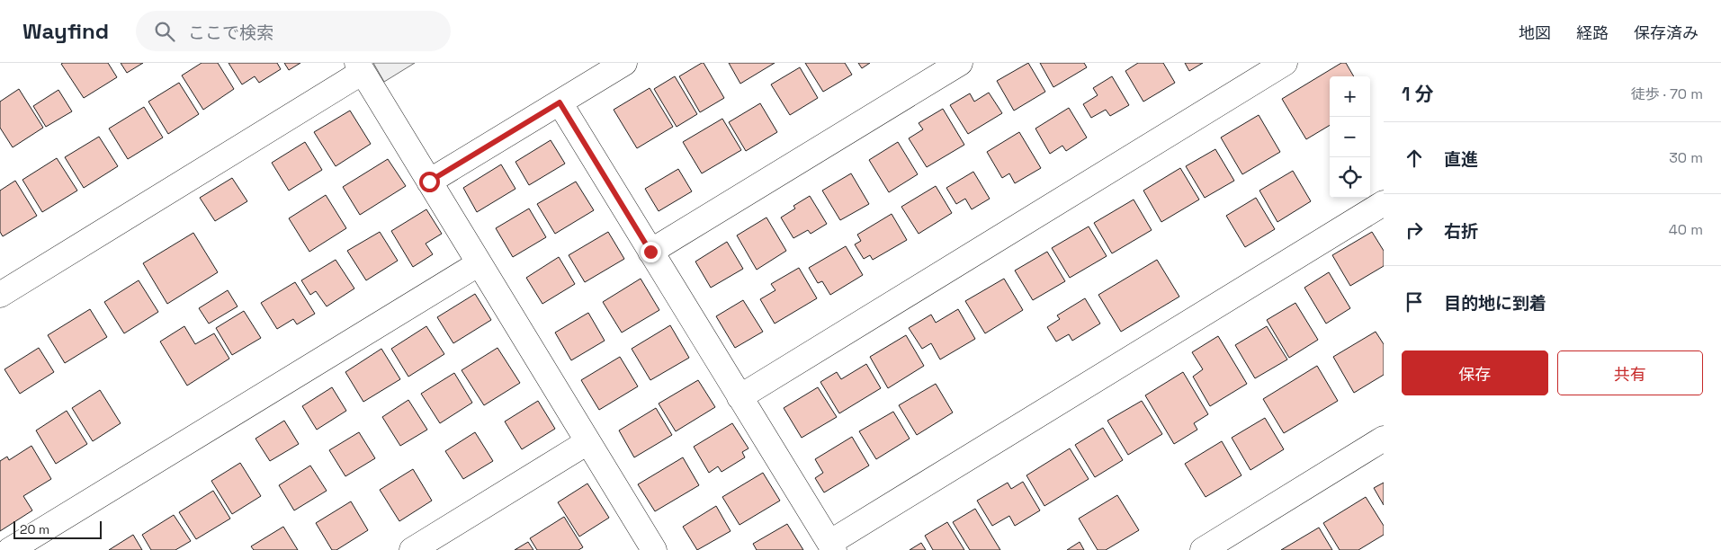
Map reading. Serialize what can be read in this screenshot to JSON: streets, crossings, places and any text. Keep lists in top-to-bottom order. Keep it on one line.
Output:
{"scale_bar":"20 m","page":{"header":"Wayfind","search":"ここで検索","nav":["地図","経路","保存済み"],"heading":["1 分","徒歩 · 70 m"],"map_buttons":["+","−"],"list":[["直進","30 m"],["右折","40 m"],"目的地に到着"],"buttons":["保存","共有"],"scale":"20 m"}}
